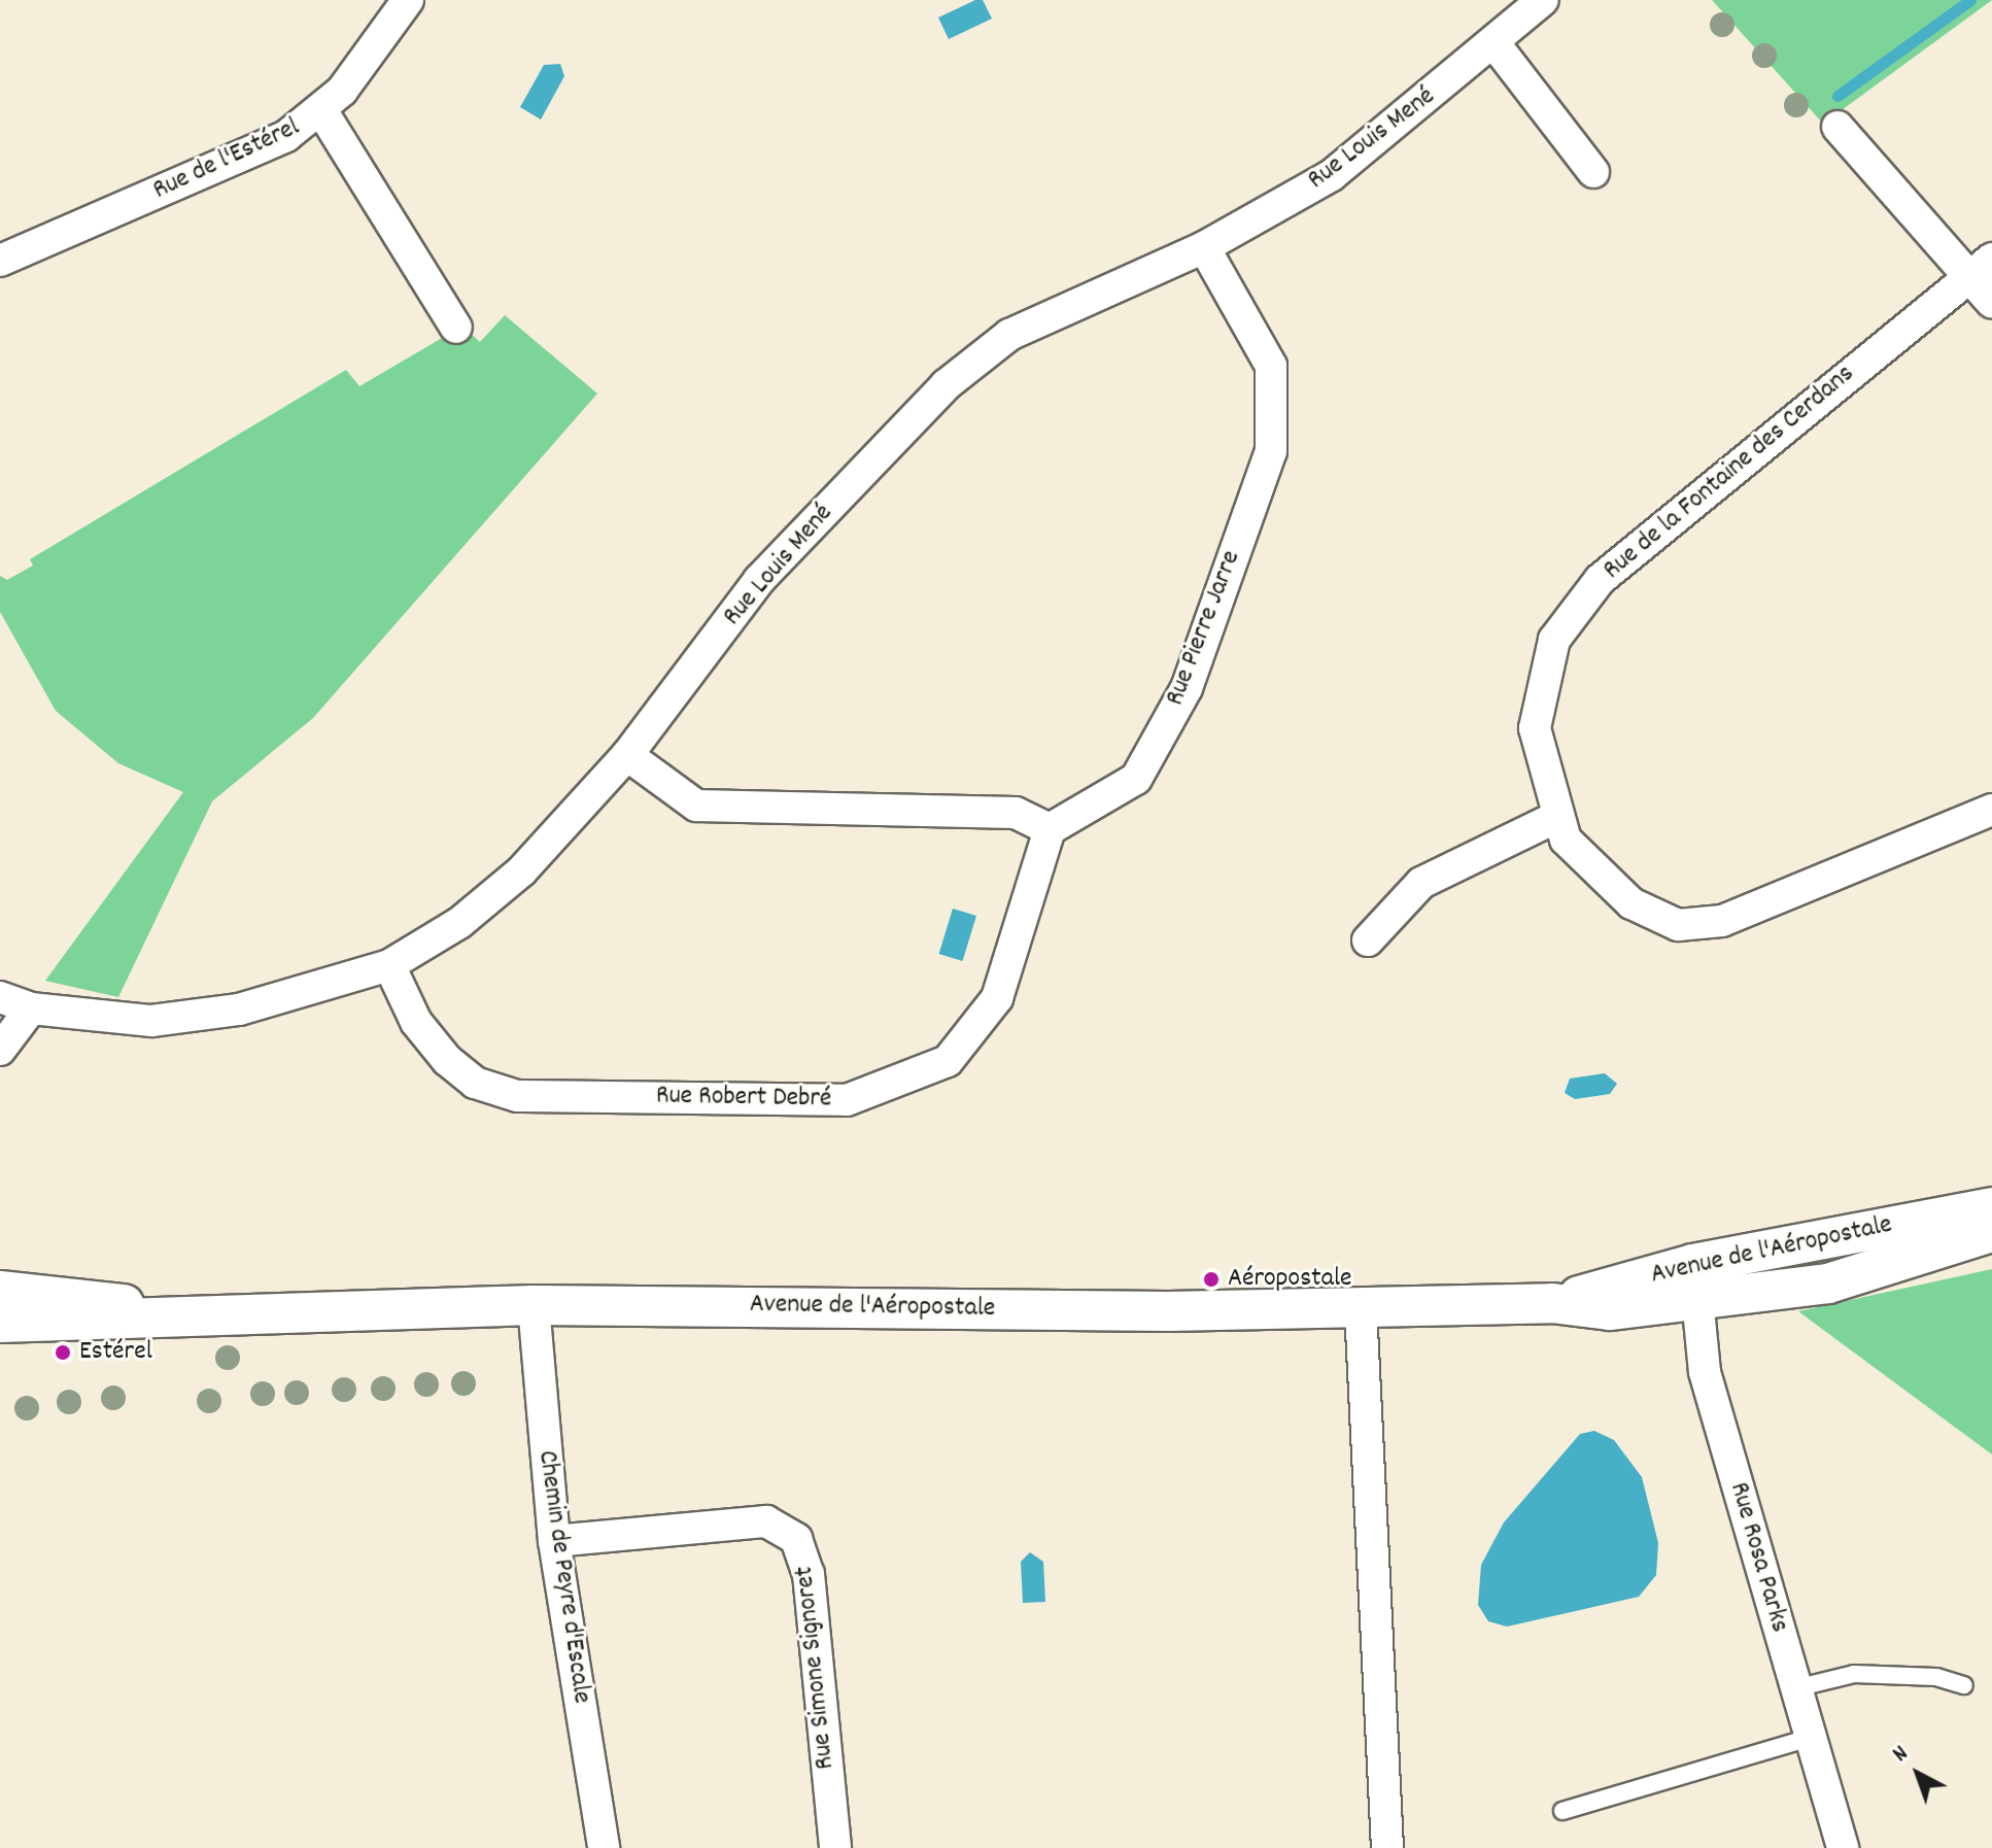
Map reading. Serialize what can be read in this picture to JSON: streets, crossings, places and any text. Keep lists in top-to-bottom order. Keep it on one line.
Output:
{"streets":{"street":["Rue Louis Mené","Rue de l'Estérel","Rue de la Fontaine des Cerdans","Rue Pierre Jarre","Rue Robert Debré","Avenue de l'Aéropostale","Rue Rosa Parks","Chemin de Peyre d'Escale","Rue Simone Signoret"]},"crossings":[["Rue Louis Mené","Rue Pierre Jarre"],["Rue Louis Mené","Rue Robert Debré"],["Rue Pierre Jarre","Rue Robert Debré"],["Avenue de l'Aéropostale","Rue Rosa Parks"],["Avenue de l'Aéropostale","Chemin de Peyre d'Escale"],["Chemin de Peyre d'Escale","Rue Simone Signoret"]],"places":["Aéropostale","Estérel"],"north":"top left"}
